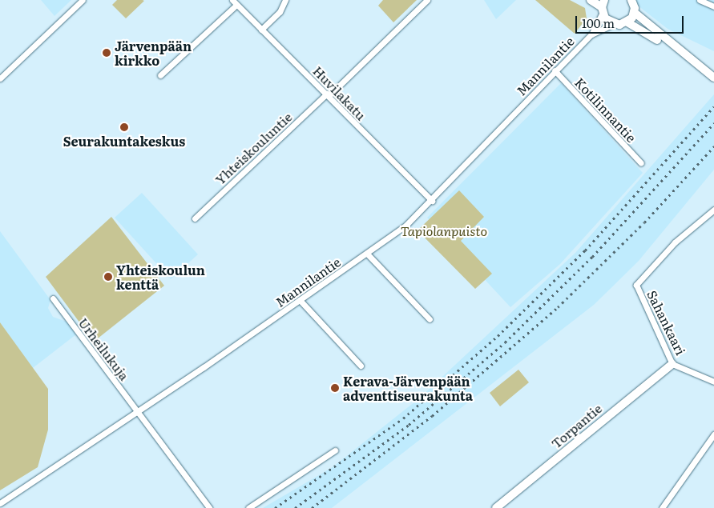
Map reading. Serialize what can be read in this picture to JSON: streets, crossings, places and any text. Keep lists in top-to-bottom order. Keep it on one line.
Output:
{"streets":{"main road":["Torpantie"],"street":["Mannilantie","Huvilakatu","Kotilinnantie","Yhteiskouluntie","Sahankaari","Urheilukuja"]},"crossings":[["Mannilantie","Huvilakatu"],["Mannilantie","Kotilinnantie"],["Mannilantie","Urheilukuja"],["Huvilakatu","Yhteiskouluntie"],["Sahankaari","Torpantie"]],"parks":["Tapiolanpuisto"],"places":["Järvenpään kirkko","Seurakuntakeskus","Yhteiskoulun kenttä","Kerava-Järvenpään adventtiseurakunta"],"scale_bar":"100 m"}
